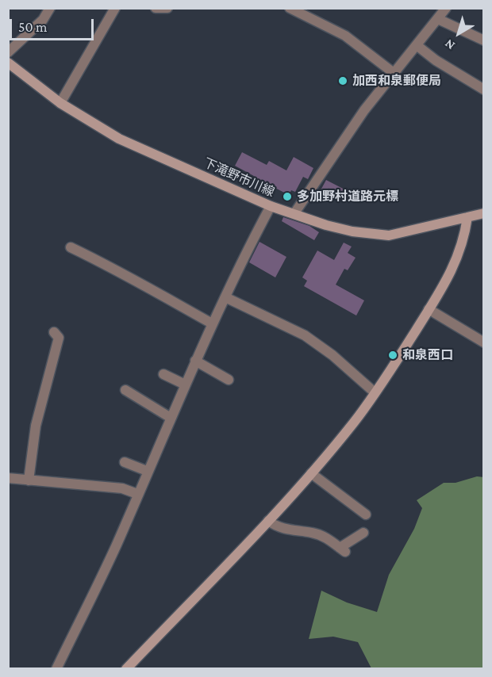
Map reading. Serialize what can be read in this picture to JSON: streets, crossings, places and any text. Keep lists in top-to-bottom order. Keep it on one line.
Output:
{"streets":{"street":["下滝野市川線"]},"places":["加西和泉郵便局","多加野村道路元標","和泉西口"],"scale_bar":"50 m","north":"bottom left"}
